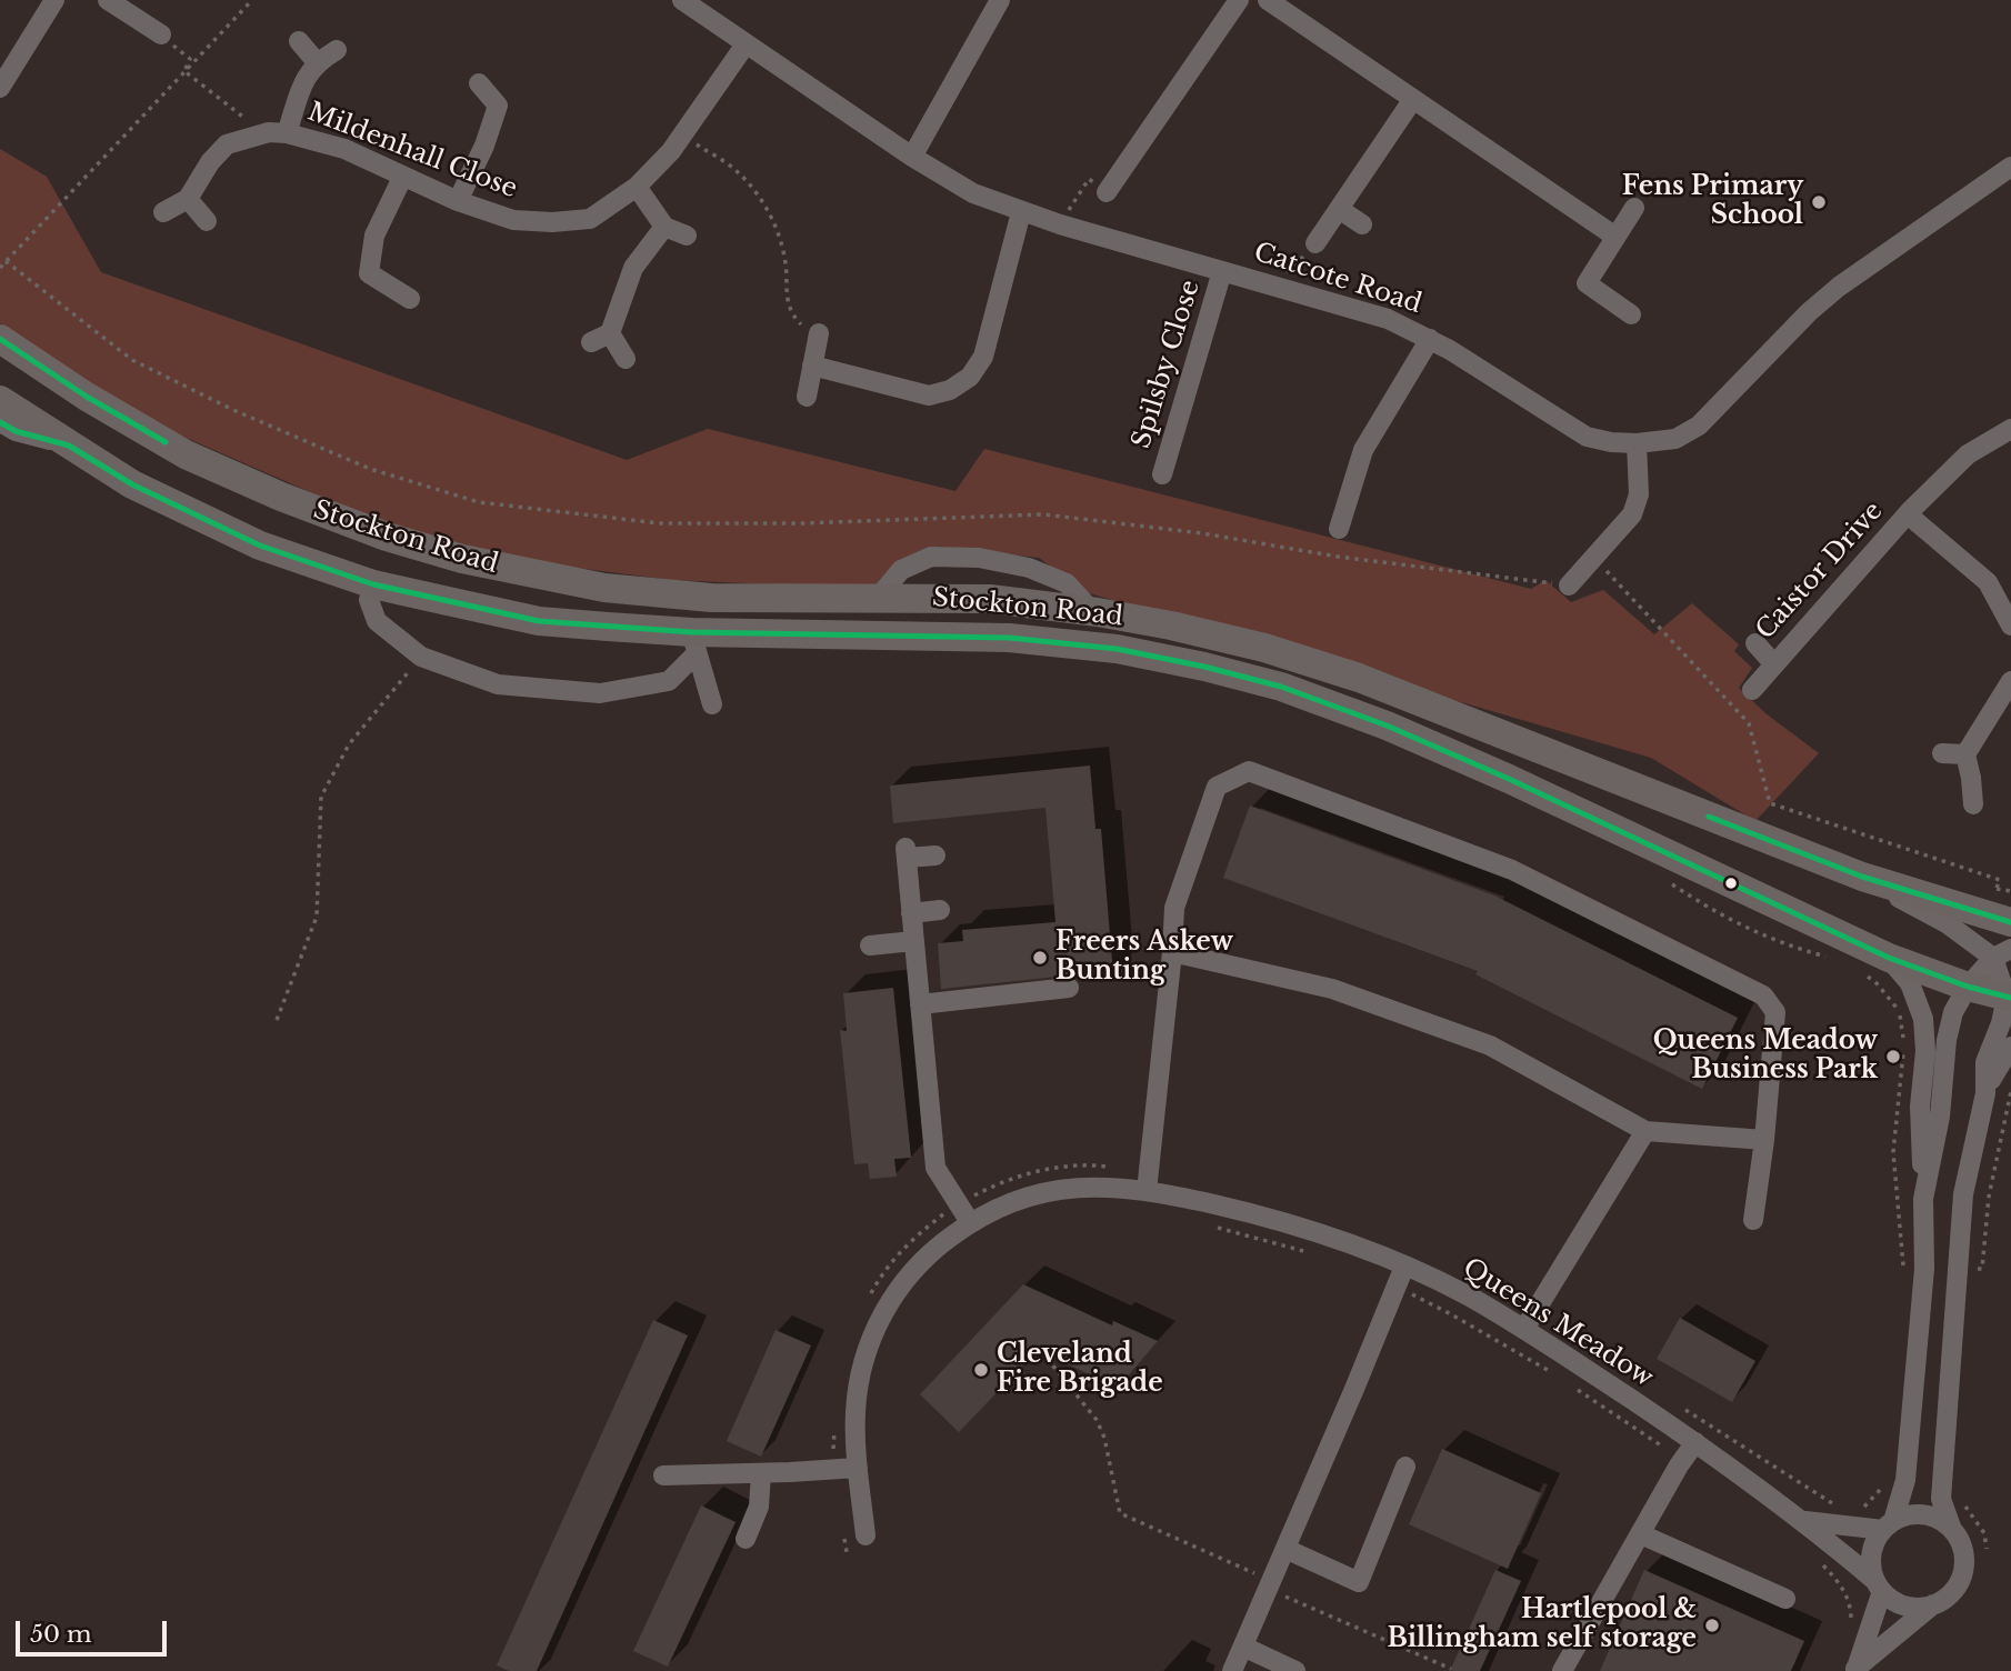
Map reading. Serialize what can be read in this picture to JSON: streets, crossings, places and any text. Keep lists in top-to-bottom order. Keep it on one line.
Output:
{"streets":{"highway":["Stockton Road"],"street":["Mildenhall Close","Catcote Road","Spilsby Close","Caistor Drive","Queens Meadow"]},"crossings":[["Mildenhall Close","Catcote Road"],["Catcote Road","Spilsby Close"]],"places":["Fens Primary School","Freers Askew Bunting","Queens Meadow Business Park","Cleveland Fire Brigade","Hartlepool & Billingham self storage"],"scale_bar":"50 m"}
